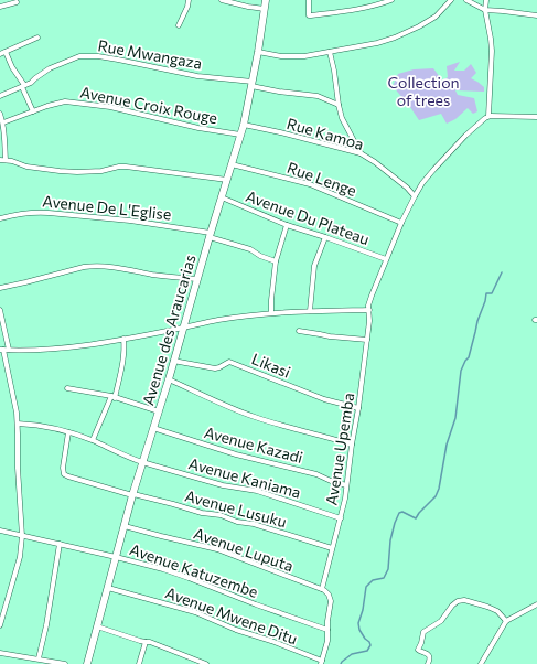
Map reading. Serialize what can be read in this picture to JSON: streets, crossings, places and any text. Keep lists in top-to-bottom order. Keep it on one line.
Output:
{"streets":{"street":["Rue Mwangaza","Avenue Croix Rouge","Rue Kamoa","Rue Lenge","Avenue De L'Eglise","Avenue Du Plateau","Avenue des Araucarias","Likasi","Avenue Kazadi","Avenue Upemba","Avenue Kaniama","Avenue Lusuku","Avenue Luputa","Avenue Katuzembe","Avenue Mwene Ditu"]},"crossings":[["Rue Mwangaza","Avenue des Araucarias"],["Avenue Croix Rouge","Avenue des Araucarias"],["Rue Kamoa","Avenue des Araucarias"],["Rue Kamoa","Avenue Upemba"],["Rue Lenge","Avenue des Araucarias"],["Rue Lenge","Avenue Upemba"],["Avenue De L'Eglise","Avenue des Araucarias"],["Avenue Du Plateau","Avenue des Araucarias"],["Avenue Du Plateau","Avenue Upemba"],["Avenue des Araucarias","Likasi"],["Avenue des Araucarias","Avenue Kazadi"],["Avenue des Araucarias","Avenue Kaniama"],["Avenue des Araucarias","Avenue Lusuku"],["Avenue des Araucarias","Avenue Luputa"],["Avenue des Araucarias","Avenue Katuzembe"],["Avenue des Araucarias","Avenue Mwene Ditu"],["Likasi","Avenue Upemba"],["Avenue Kazadi","Avenue Upemba"],["Avenue Upemba","Avenue Kaniama"],["Avenue Upemba","Avenue Lusuku"],["Avenue Upemba","Avenue Luputa"],["Avenue Kaniama","Avenue Lusuku"],["Avenue Luputa","Avenue Katuzembe"]],"parks":["Collection of trees"]}
